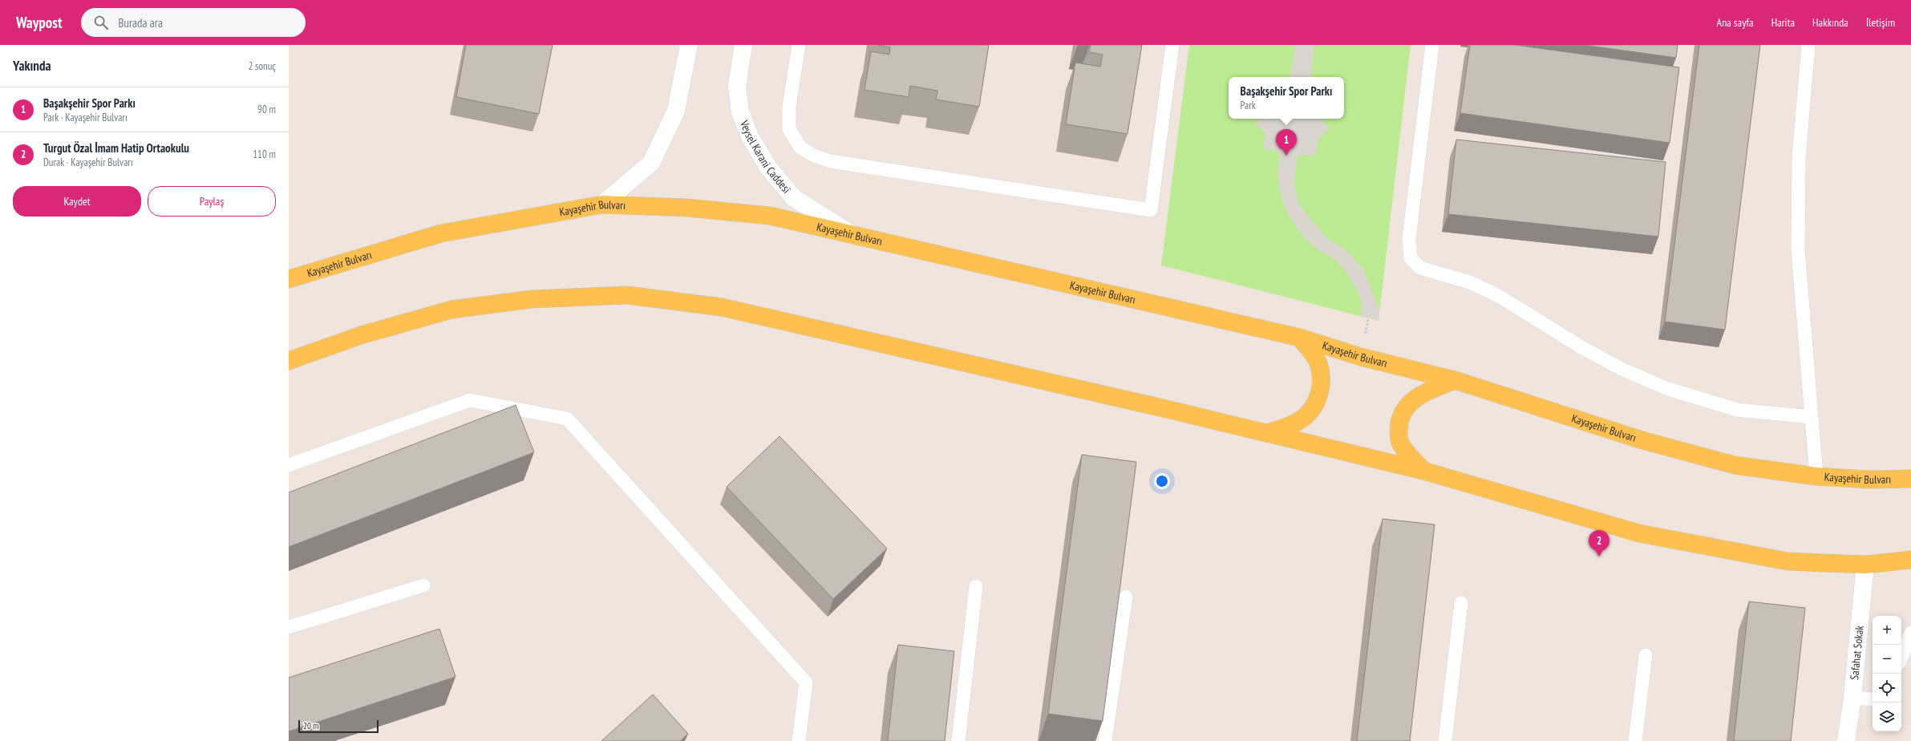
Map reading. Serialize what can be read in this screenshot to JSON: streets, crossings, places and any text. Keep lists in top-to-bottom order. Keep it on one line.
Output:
{"streets":{"main road":["Kayaşehir Bulvarı"],"street":["Veysel Karani Caddesi","Safahat Sokak"]},"crossings":[["Veysel Karani Caddesi","Kayaşehir Bulvarı"]],"scale_bar":"20 m","page":{"header":"Waypost","search":"Burada ara","nav":["Ana sayfa","Harita","Hakkında","İletişim"],"heading":["Yakında","2 sonuç"],"popup":["Başakşehir Spor Parkı","Park"],"list":[{"mark":"1","name":"Başakşehir Spor Parkı","note":"Park · Kayaşehir Bulvarı","value":"90 m"},{"mark":"2","name":"Turgut Özal İmam Hatip Ortaokulu","note":"Durak · Kayaşehir Bulvarı","value":"110 m"}],"pins":["1","2"],"buttons":["Kaydet","Paylaş"],"map_buttons":["+","−"],"scale":"20 m"}}
